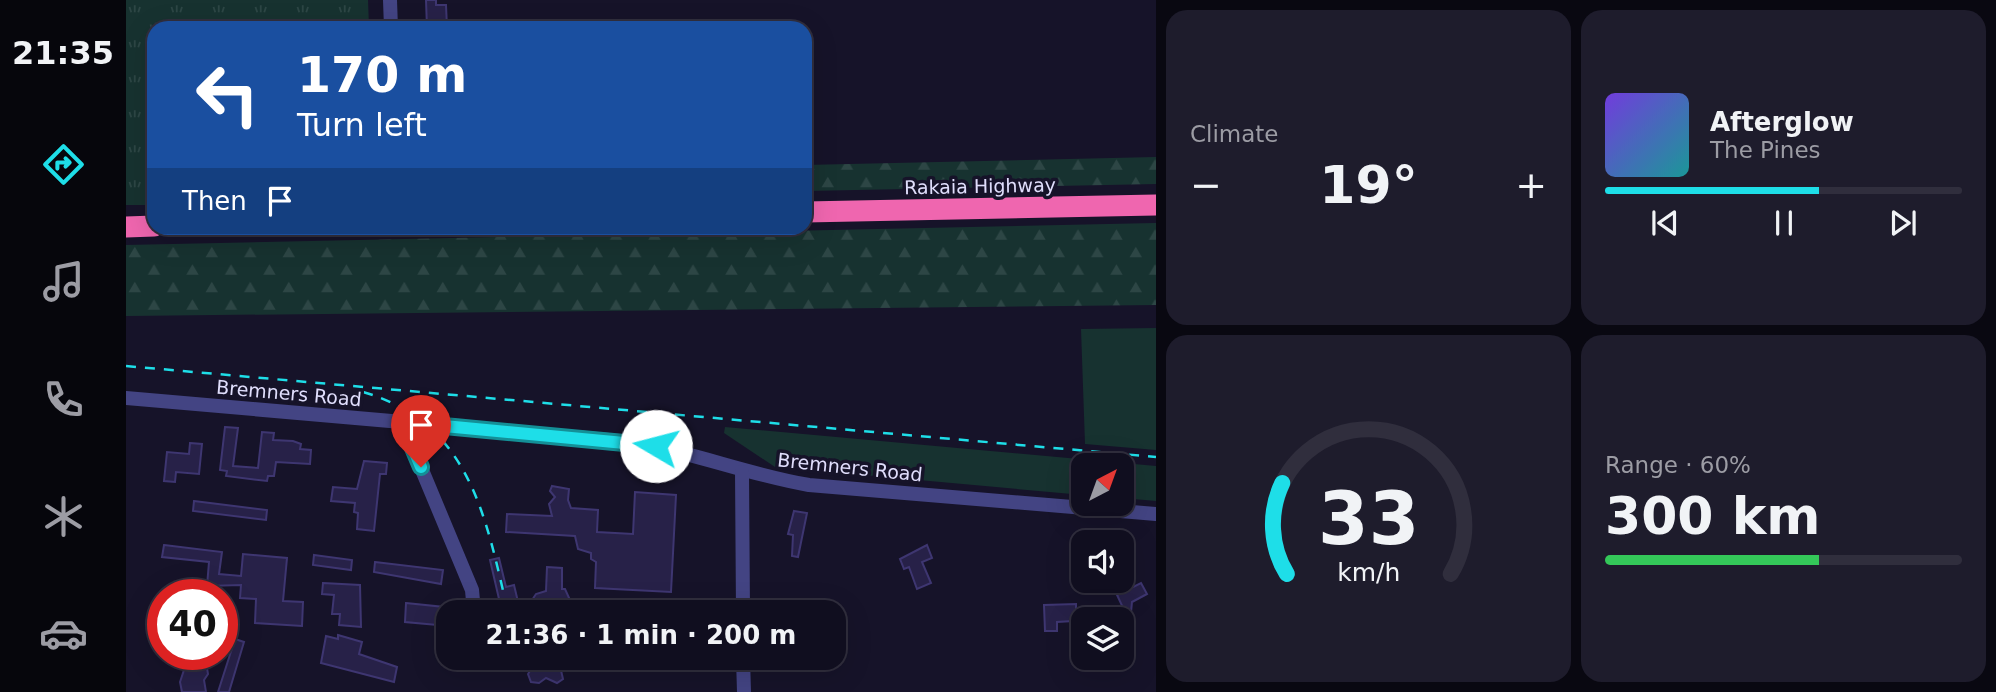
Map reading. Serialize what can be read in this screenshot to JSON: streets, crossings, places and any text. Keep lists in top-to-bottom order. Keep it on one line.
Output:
{"streets":{"highway":["Rakaia Highway"],"street":["Bremners Road"]},"north":"top right","page":{"tabs":"21:35","tile":["Climate",["Range · 60%","300 km"]],"turn":["170 m","Turn left"],"song":["Afterglow","The Pines"],"heat":["−","19°","+"],"then":"Then","limit":"40","trip":"21:36 · 1 min · 200 m","gauge":["33","km/h"]}}
